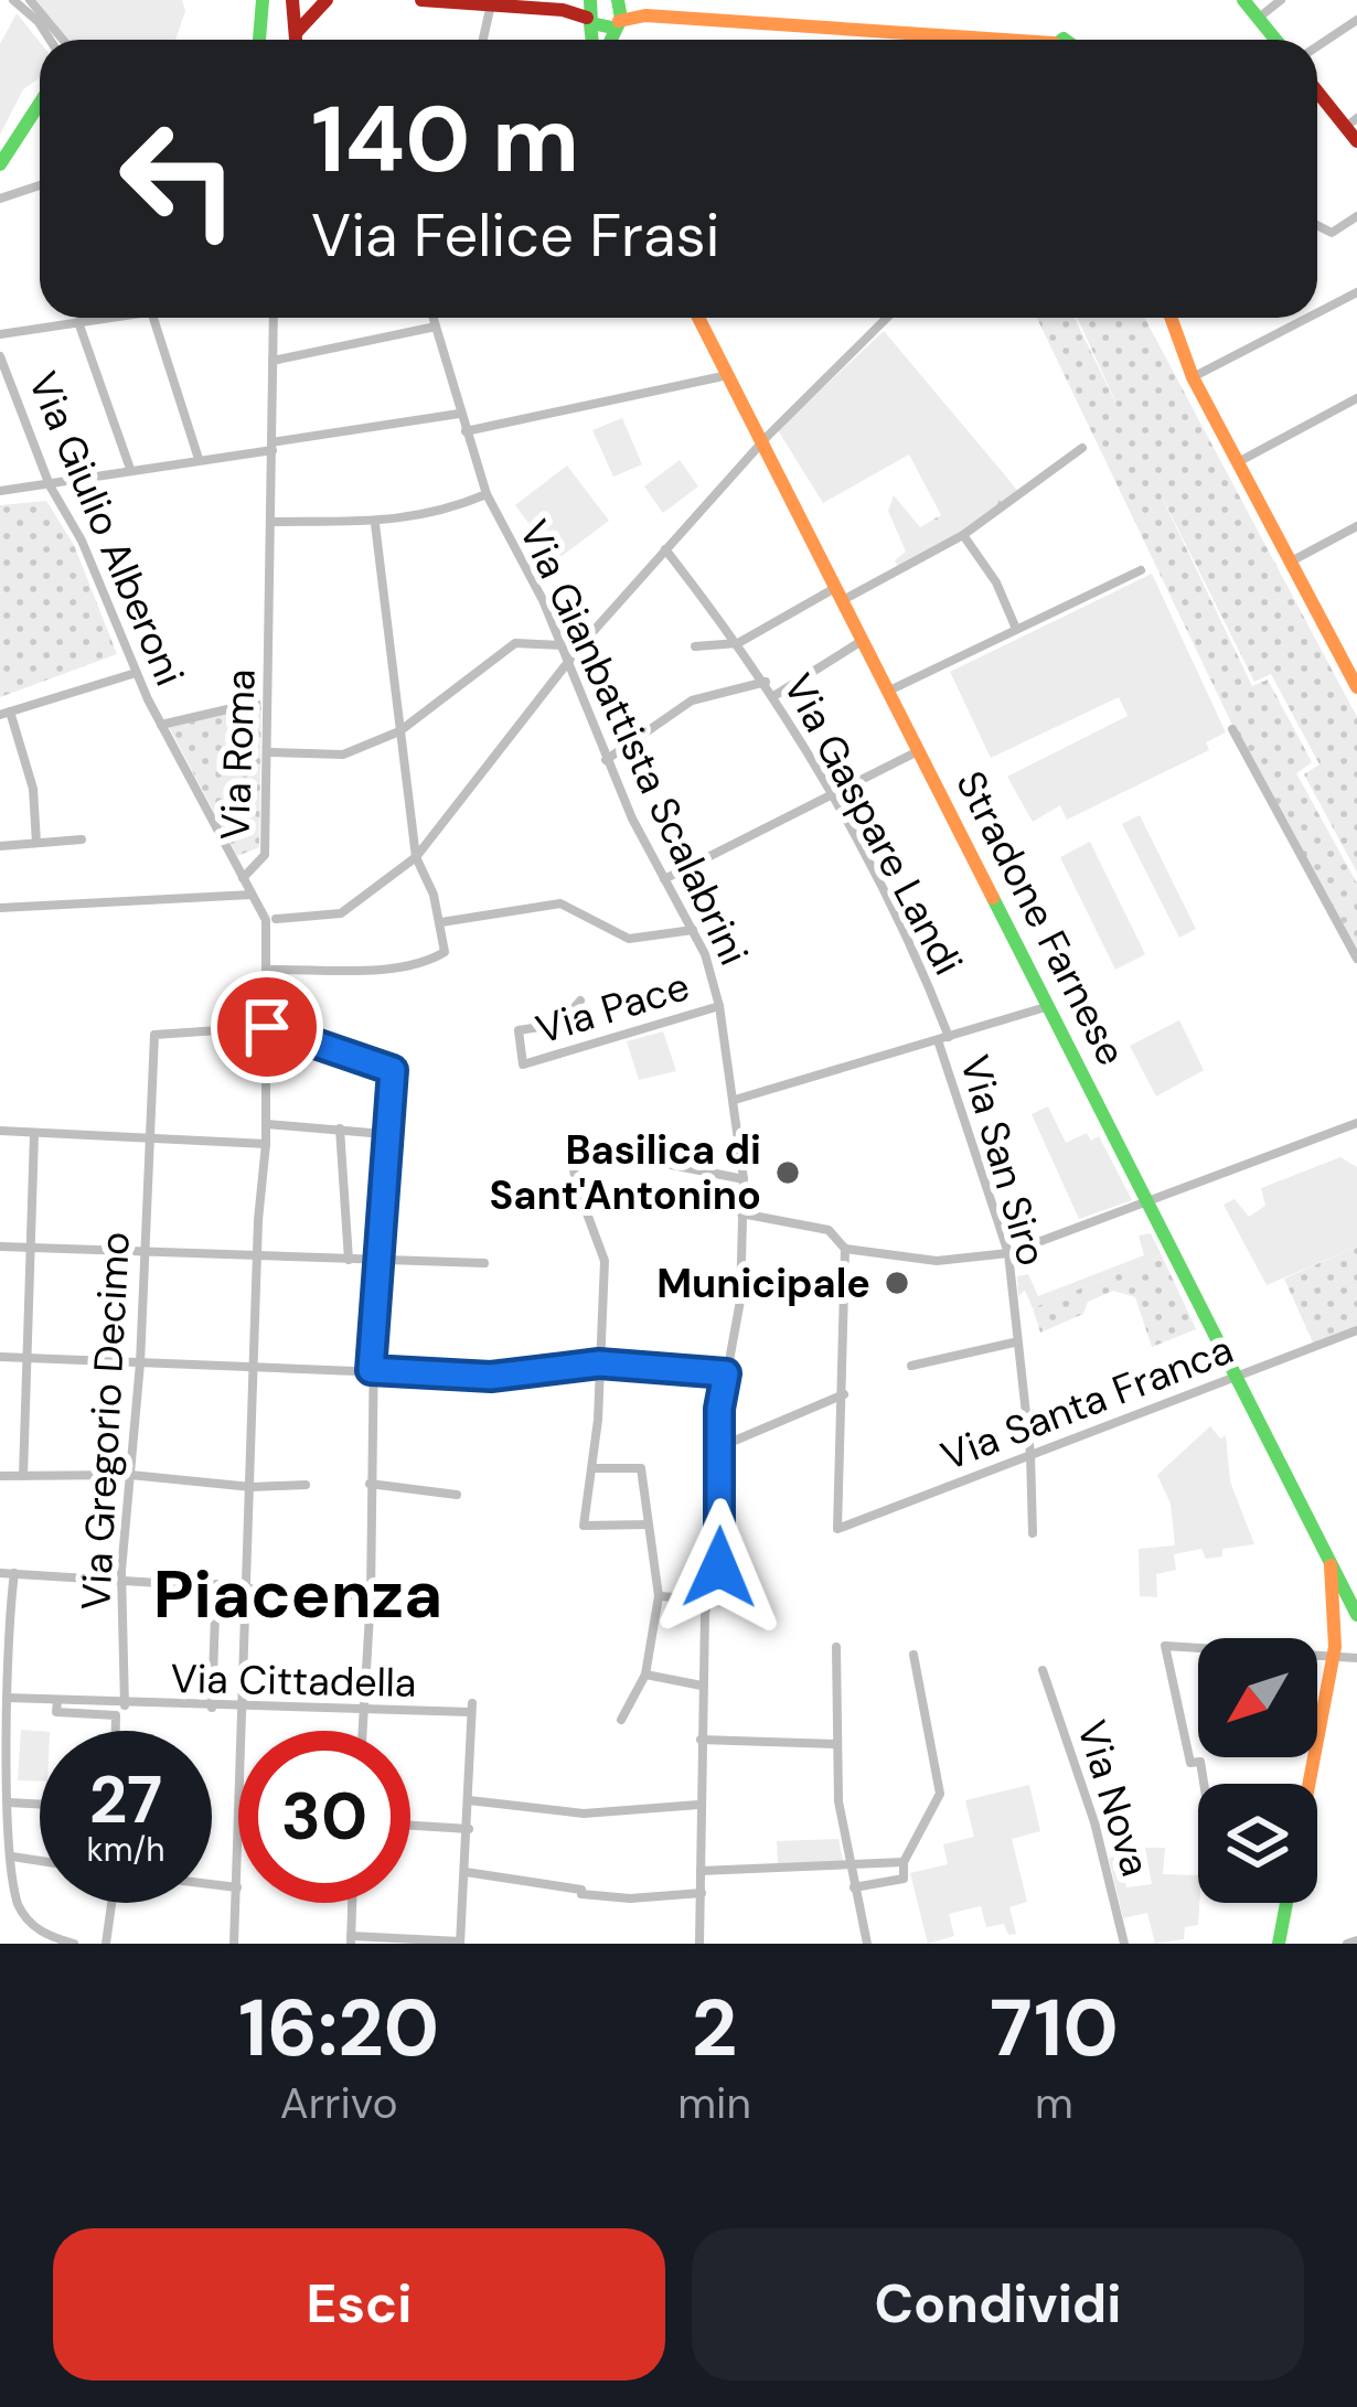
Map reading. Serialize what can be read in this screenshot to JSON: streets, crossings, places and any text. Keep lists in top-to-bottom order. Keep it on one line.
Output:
{"streets":{"street":["Via Giulio Alberoni","Via Gianbattista Scalabrini","Via Roma","Via Gaspare Landi","Stradone Farnese","Via Pace","Via San Siro","Via Santa Franca","Via Gregorio Decimo","Via Cittadella","Via Nova"]},"crossings":[["Via Giulio Alberoni","Via Roma"],["Via Gianbattista Scalabrini","Via Pace"],["Via Roma","Via Gregorio Decimo"],["Via Roma","Via Cittadella"],["Via Gaspare Landi","Via San Siro"],["Stradone Farnese","Via Santa Franca"],["Via San Siro","Via Santa Franca"],["Via Gregorio Decimo","Via Cittadella"]],"districts":["Piacenza"],"places":["Basilica di Sant'Antonino","Municipale"],"north":"bottom left","page":{"turn":["140 m","Via Felice Frasi"],"speed":"27 km/h","limit":"30","eta":["16:20","Arrivo","2","min","710","m"],"buttons":["Esci","Condividi"]}}
